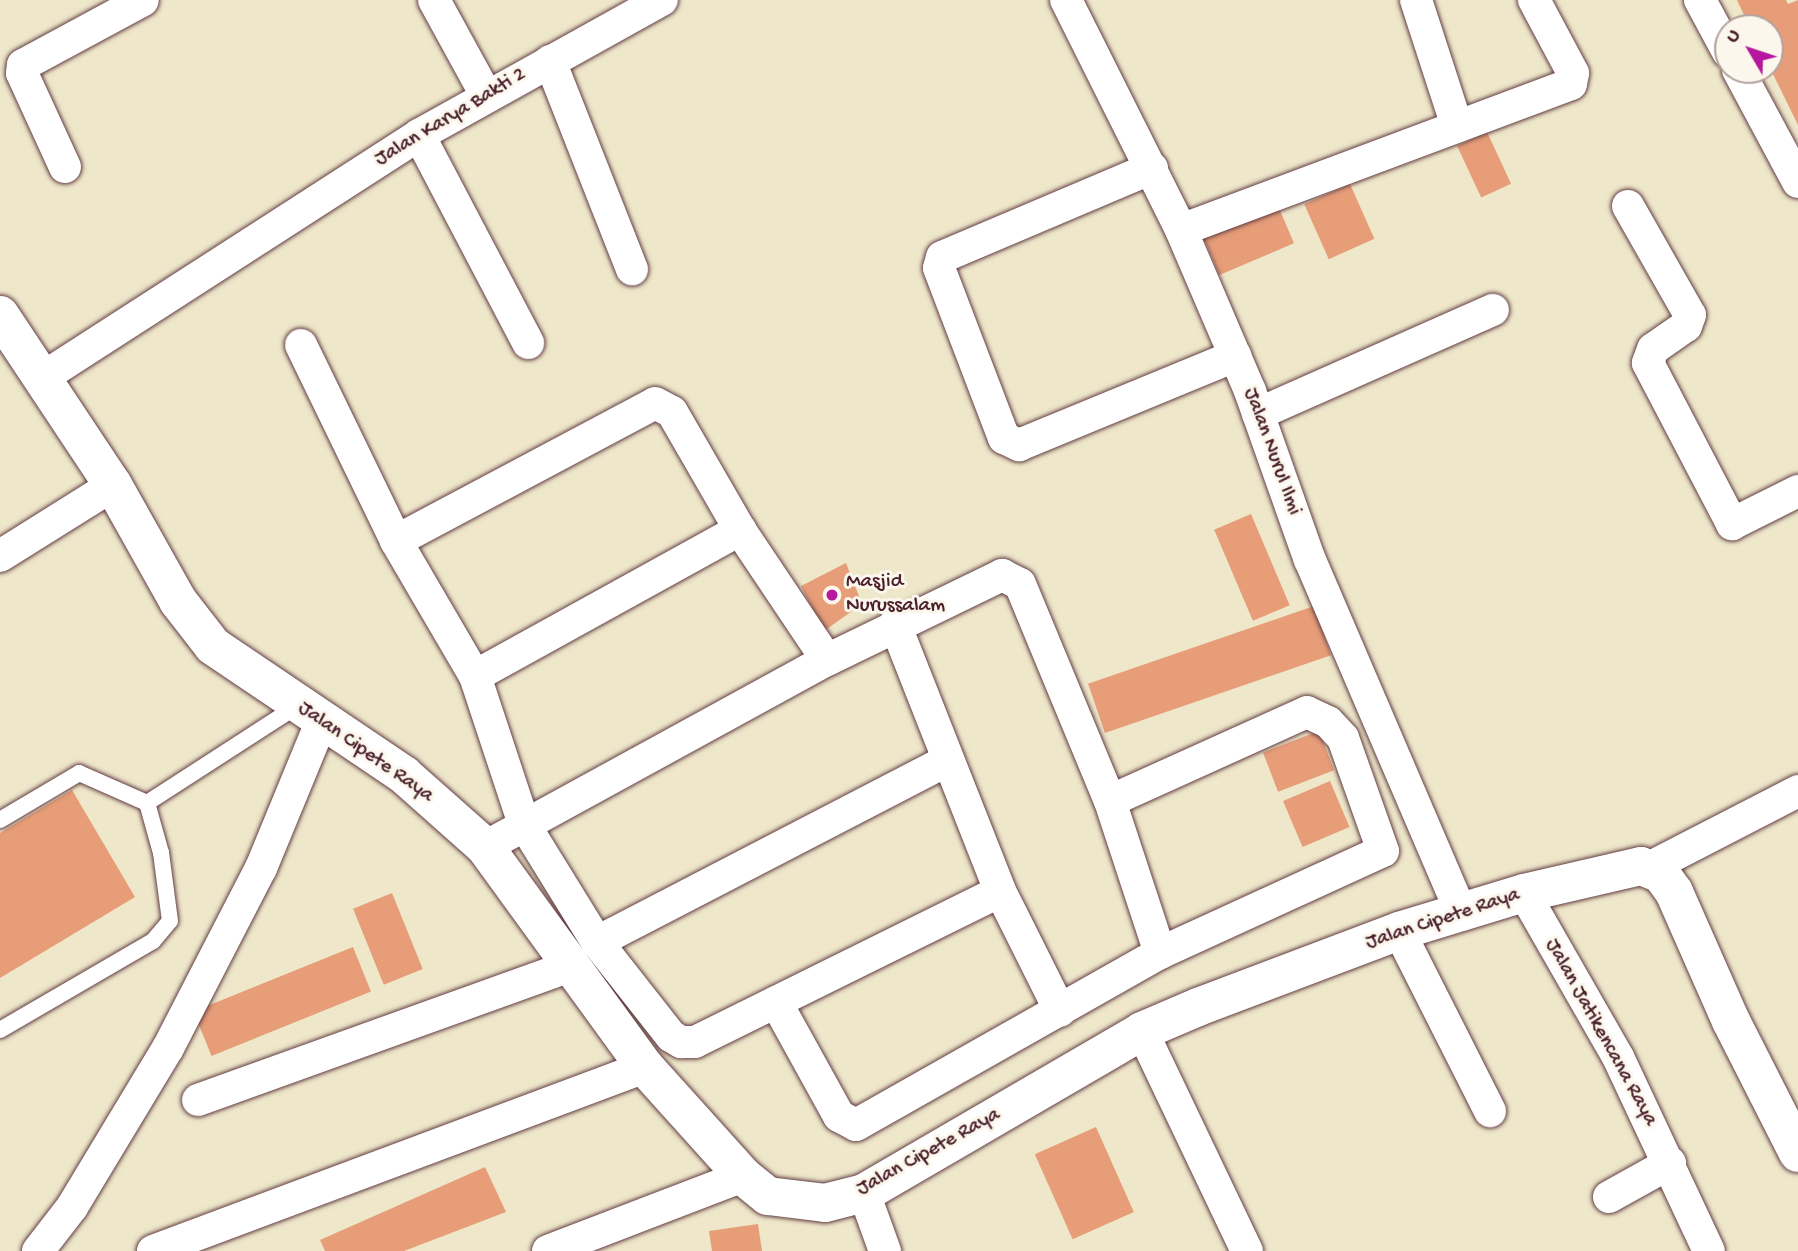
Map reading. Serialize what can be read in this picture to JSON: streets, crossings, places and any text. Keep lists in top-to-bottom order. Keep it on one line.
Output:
{"streets":{"main road":["Jalan Cipete Raya"],"street":["Jalan Karya Bakti 2","Jalan Nurul Ilmi","Jalan Jatikencana Raya"]},"crossings":[["Jalan Karya Bakti 2","Jalan Cipete Raya"],["Jalan Nurul Ilmi","Jalan Cipete Raya"],["Jalan Cipete Raya","Jalan Jatikencana Raya"]],"places":["Masjid Nurussalam"],"north":"top left"}
